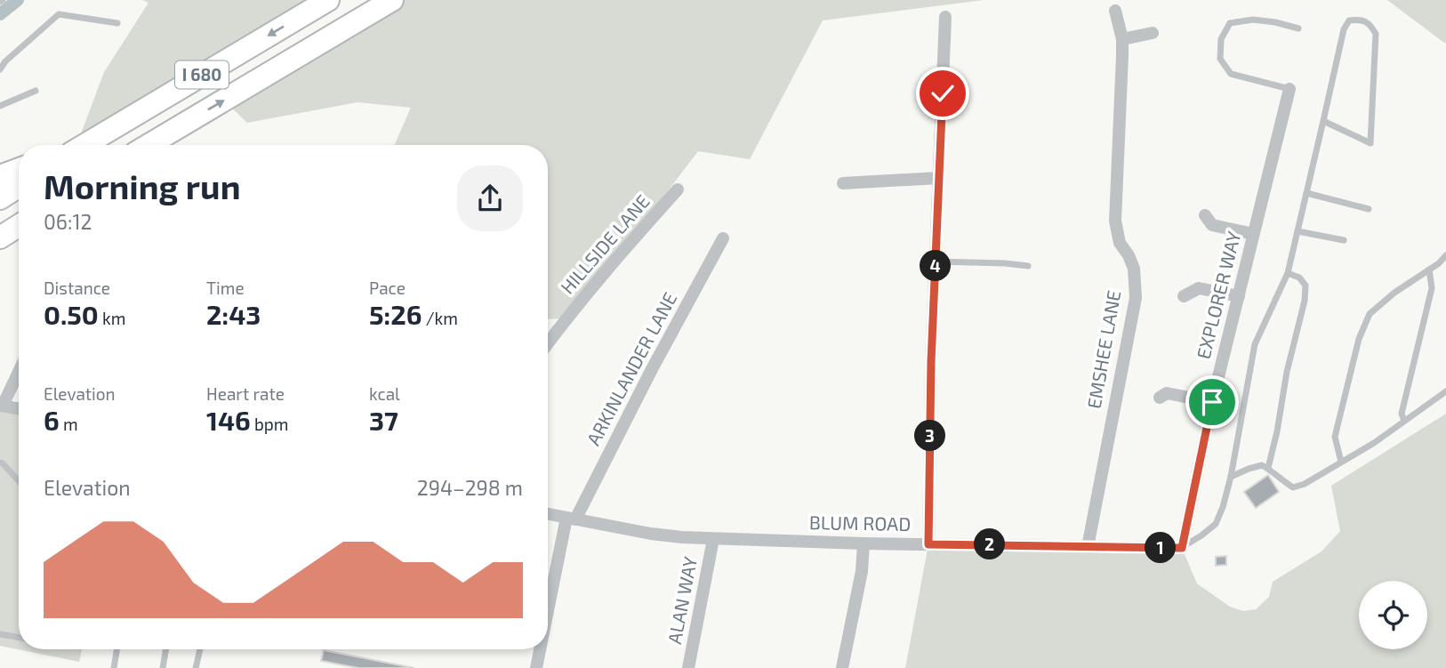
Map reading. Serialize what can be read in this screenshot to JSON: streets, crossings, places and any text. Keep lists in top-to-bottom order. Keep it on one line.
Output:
{"streets":{"highway":["I 680"],"street":["HILLSIDE LANE","EXPLORER WAY","EMSHEE LANE","ARKINLANDER LANE","BLUM ROAD","ALAN WAY"]},"crossings":[["EXPLORER WAY","BLUM ROAD"],["EMSHEE LANE","BLUM ROAD"],["ARKINLANDER LANE","BLUM ROAD"],["BLUM ROAD","ALAN WAY"]],"page":{"heading":["Morning run","06:12"],"pins":["4","3","2","1"],"stats":[["Distance","0.50 km"],["Time","2:43"],["Pace","5:26 /km"],["Elevation","6 m"],["Heart rate","146 bpm"],["kcal","37"]],"chart":["Elevation","294–298 m"]}}
